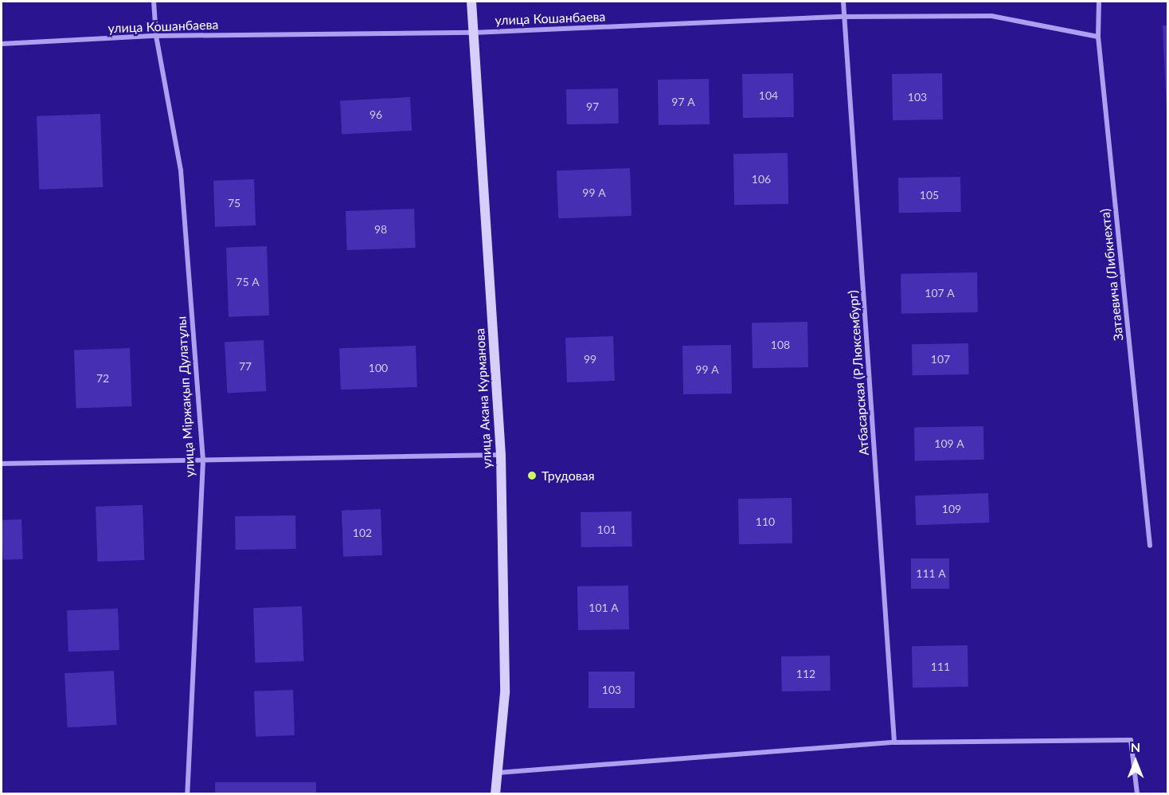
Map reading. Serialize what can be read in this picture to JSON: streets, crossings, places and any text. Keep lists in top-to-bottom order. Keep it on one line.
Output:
{"streets":{"main road":["улица Акана Курманова"],"street":["улица Кошанбаева","Затаевича (Либкнехта)","Атбасарская (Р.Люксембург)","улица Міржақып Дулатұлы"]},"crossings":[["улица Кошанбаева","Затаевича (Либкнехта)"],["улица Кошанбаева","Атбасарская (Р.Люксембург)"],["улица Кошанбаева","улица Міржақып Дулатұлы"],["улица Кошанбаева","улица Акана Курманова"]],"places":["Трудовая"],"house_numbers":["104","103","97 А","97","96","106","99 А","105","75","98","75 А","107 А","108","99","107","77","100","99 А","72","109 А","109","110","101","102","111 А","101 А","111","112","103"],"north":"top"}
